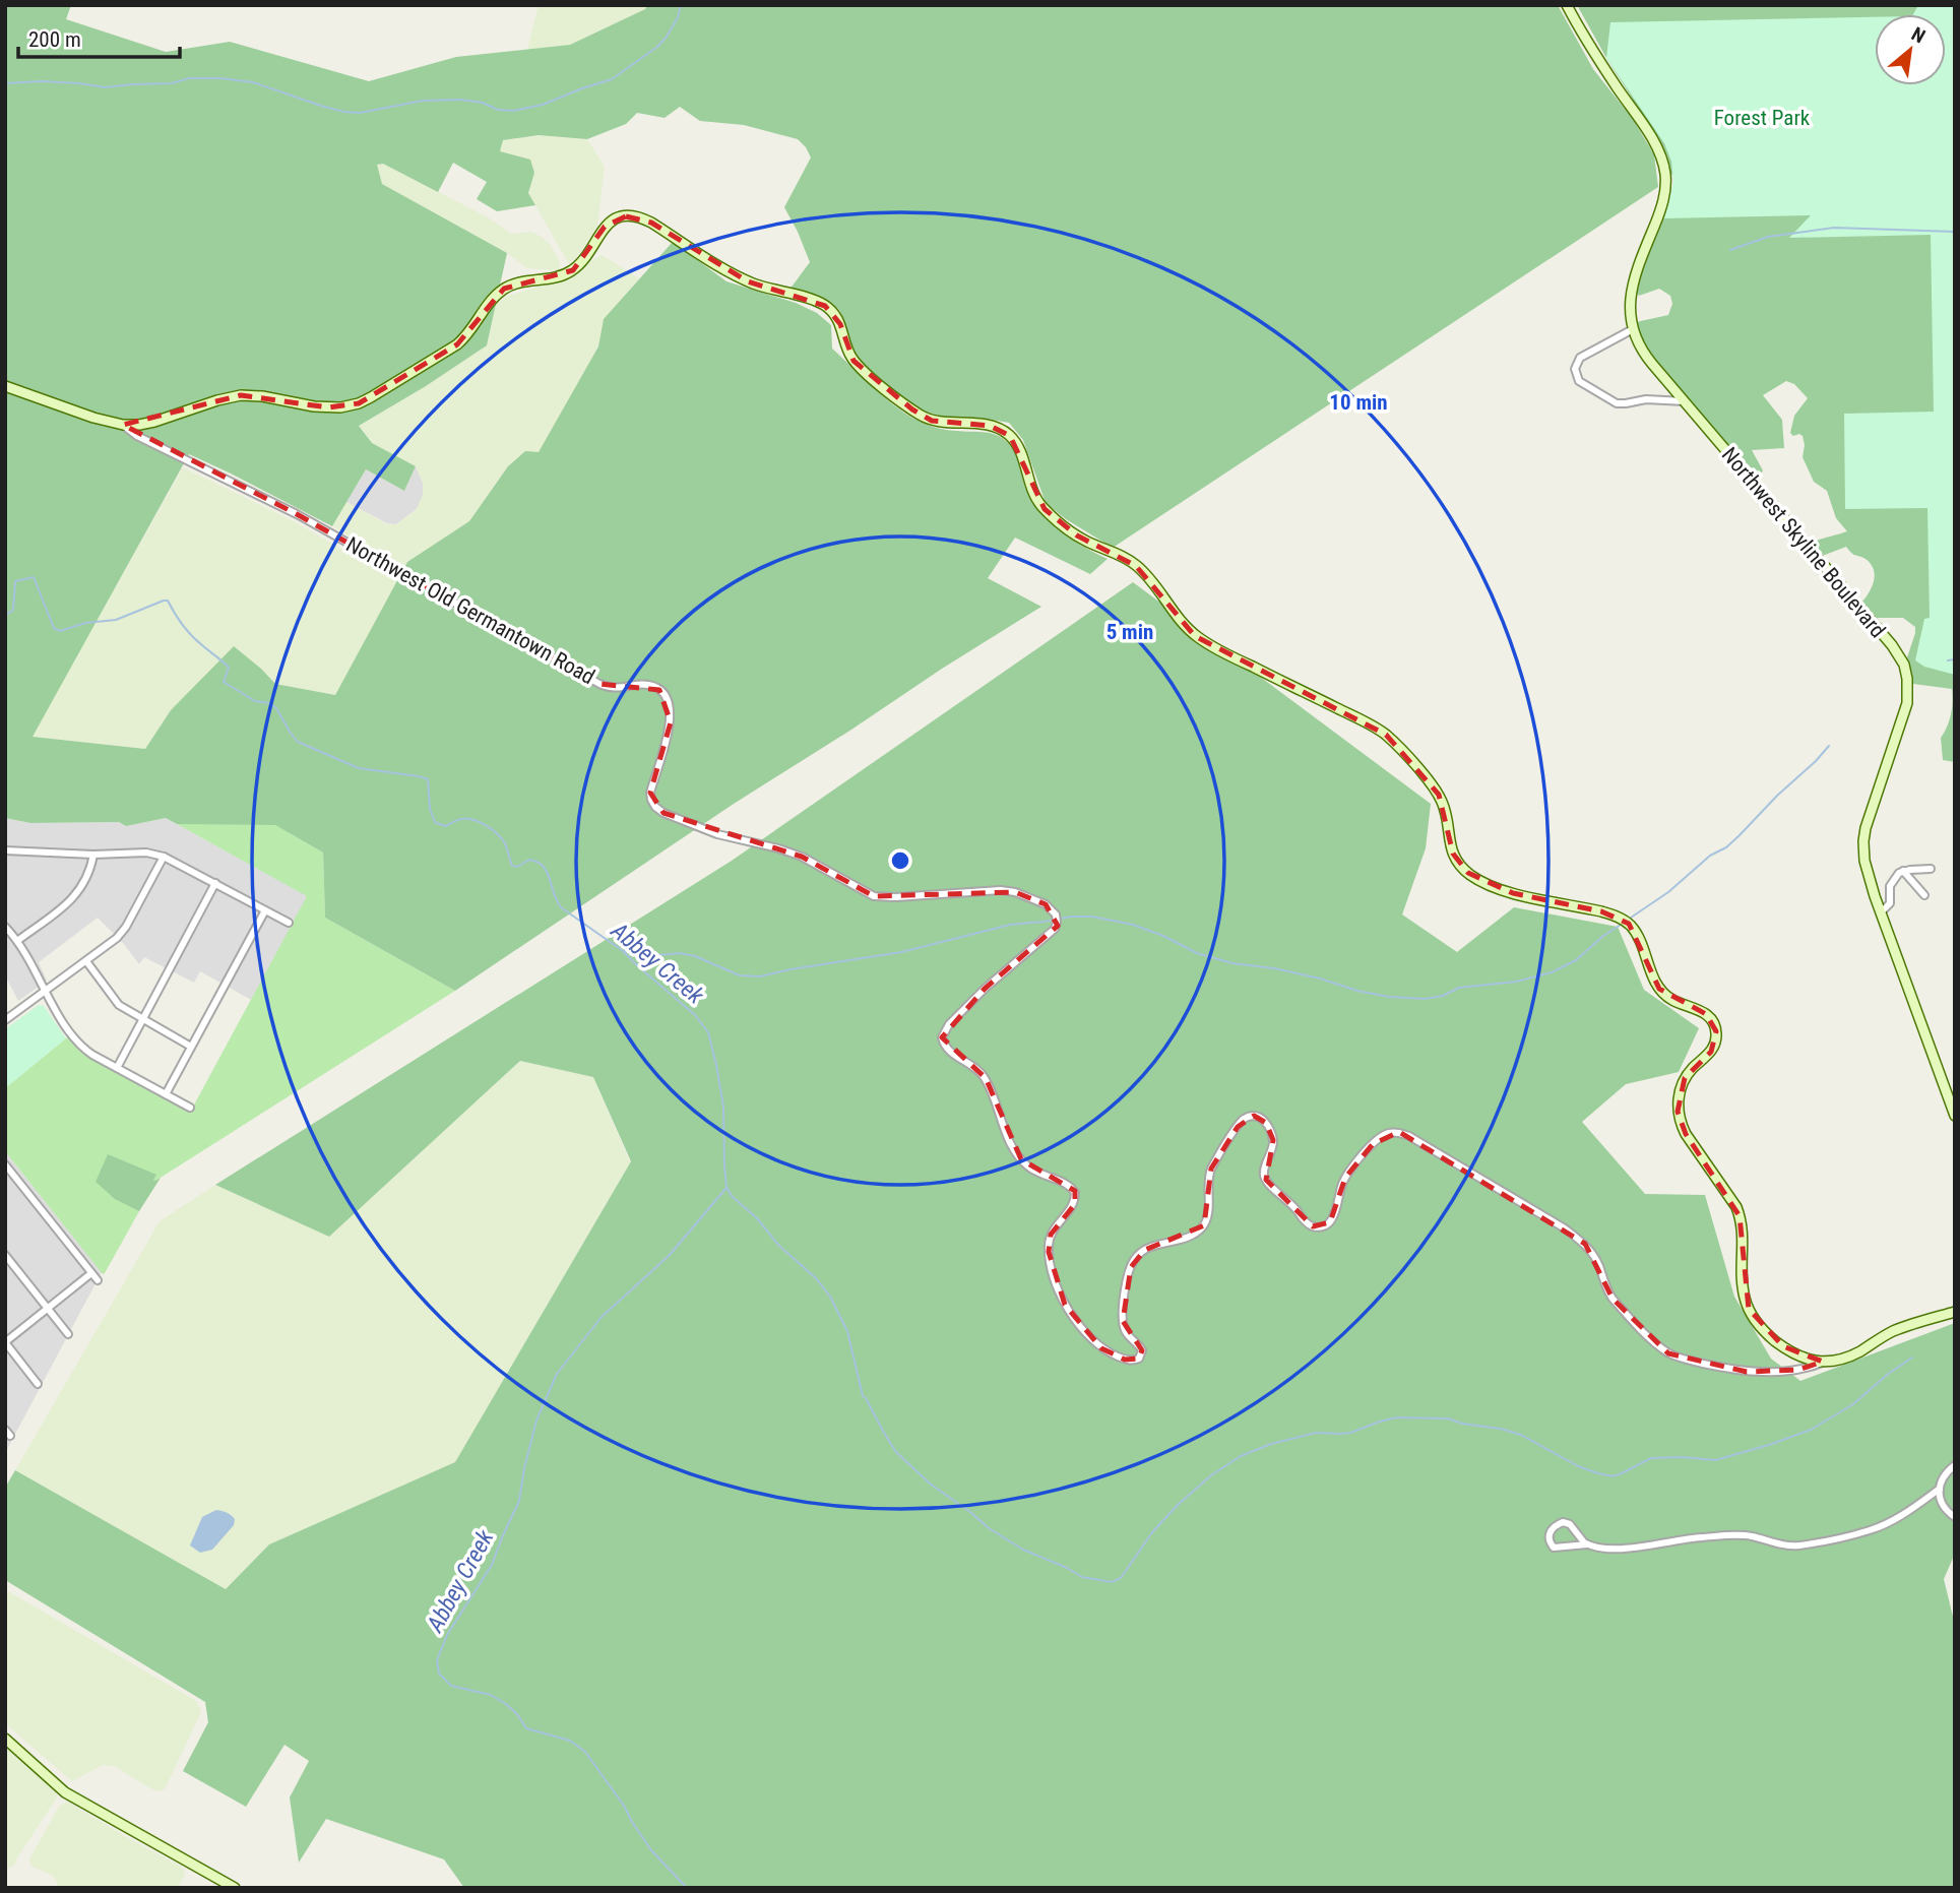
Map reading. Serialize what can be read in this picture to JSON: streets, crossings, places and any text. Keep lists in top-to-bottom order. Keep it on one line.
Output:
{"streets":{"main road":["Northwest Skyline Boulevard"],"street":["Northwest Old Germantown Road"]},"water":["Abbey Creek"],"parks":["Forest Park"],"scale_bar":"200 m","north":"top right","rings":["10 min","5 min"]}
